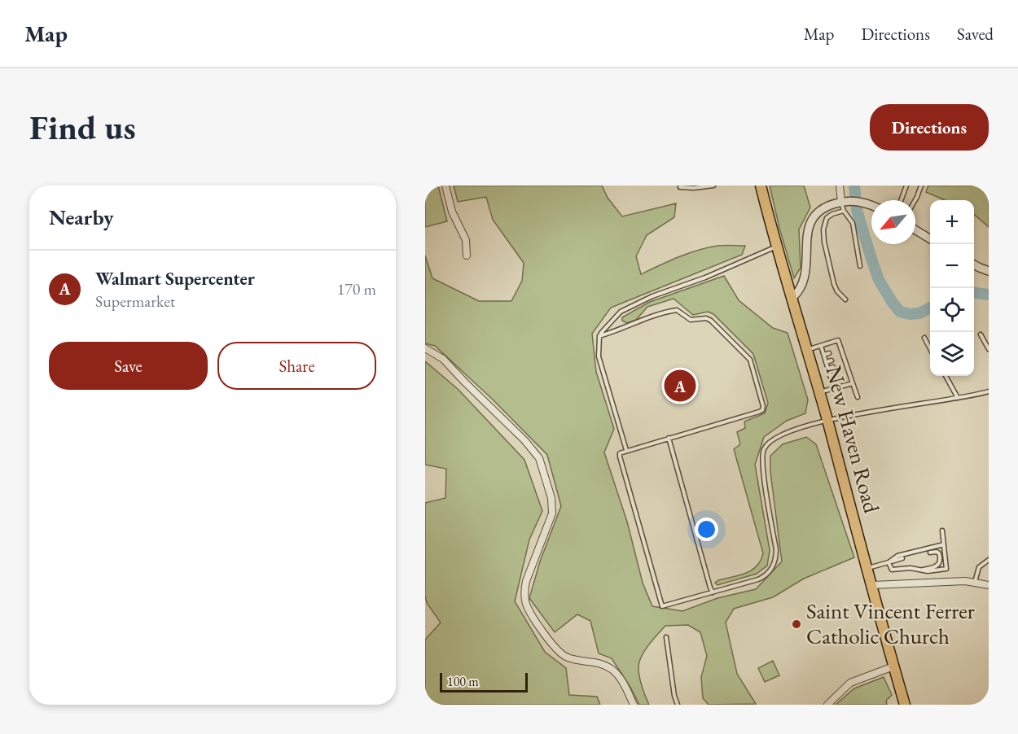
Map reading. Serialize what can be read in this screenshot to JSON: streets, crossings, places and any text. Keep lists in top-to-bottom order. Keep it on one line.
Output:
{"streets":{"main road":["New Haven Road"]},"places":["Saint Vincent Ferrer Catholic Church"],"scale_bar":"100 m","north":"bottom left","page":{"header":"Map","nav":["Map","Directions","Saved"],"buttons":["Directions",["Save","Share"]],"title":"Find us","heading":"Nearby","map_buttons":["+","−"],"list":[{"mark":"A","name":"Walmart Supercenter","note":"Supermarket","value":"170 m"}],"pins":"A","scale":"100 m"}}
